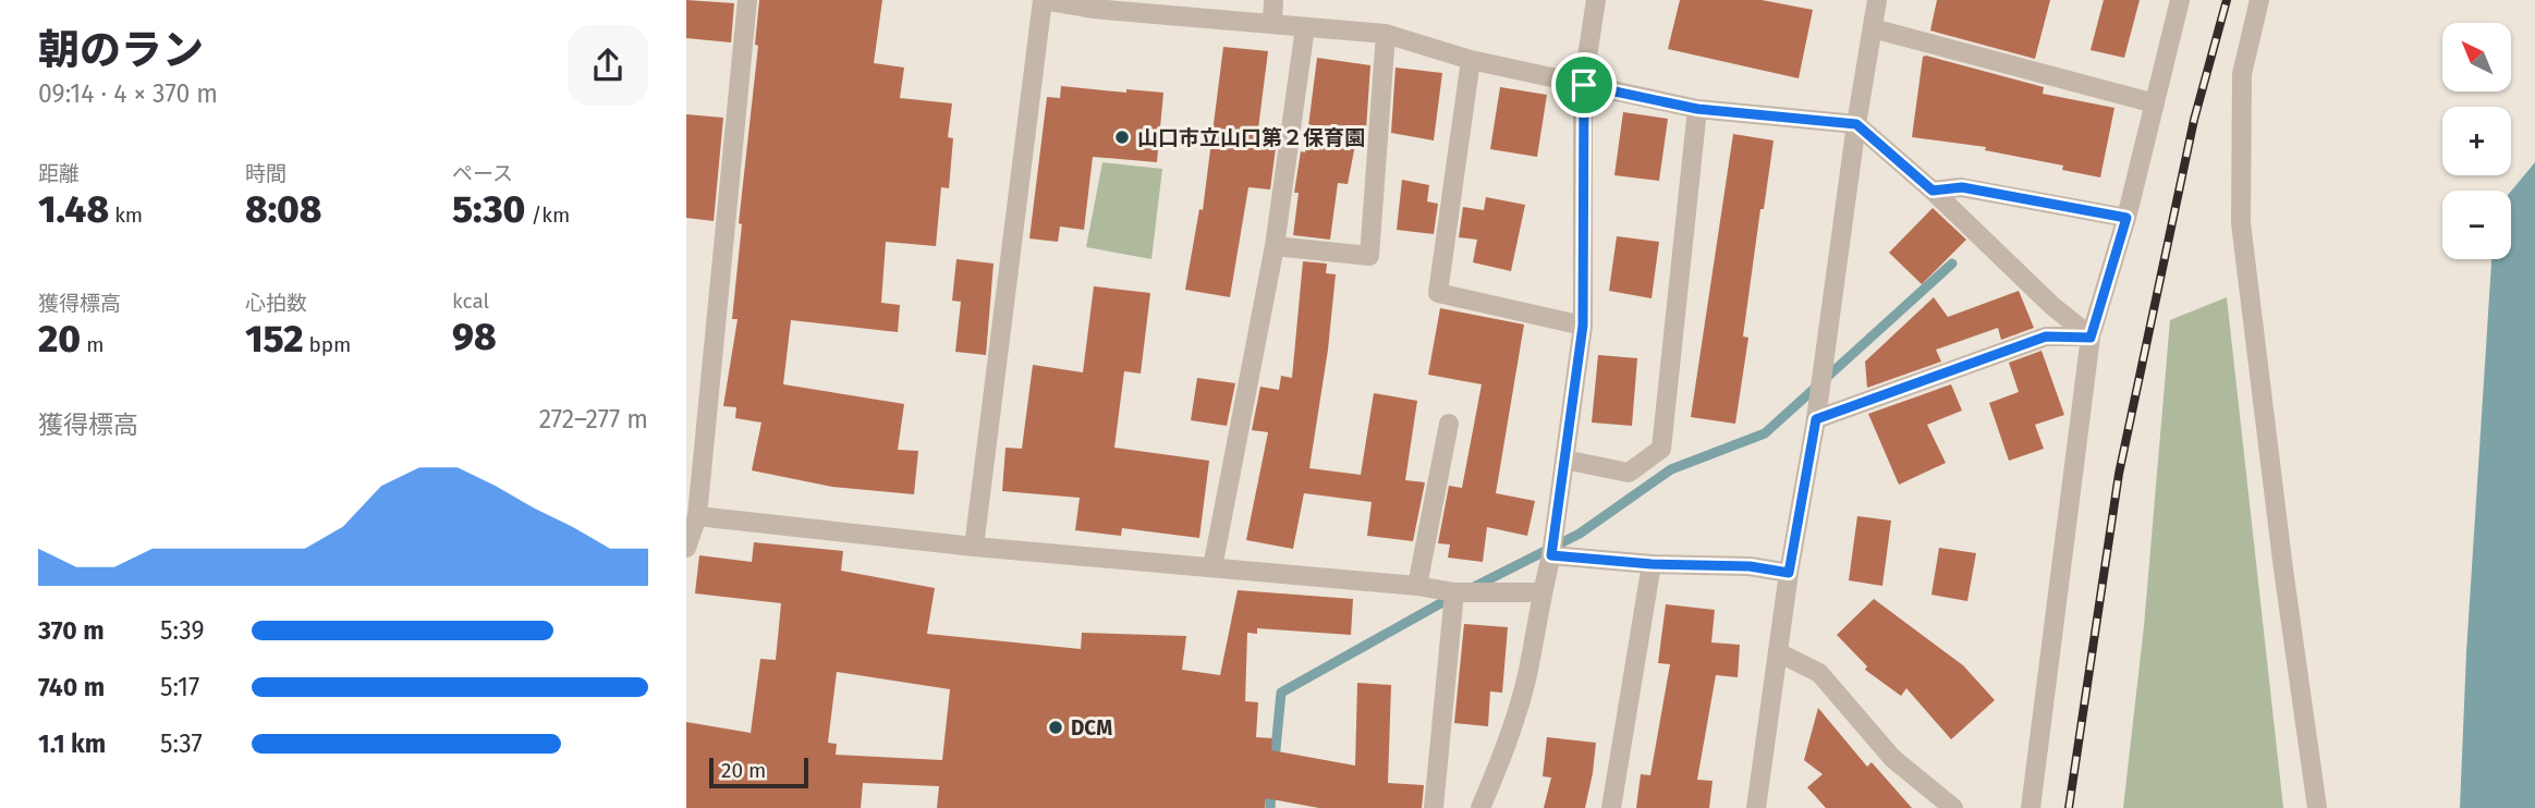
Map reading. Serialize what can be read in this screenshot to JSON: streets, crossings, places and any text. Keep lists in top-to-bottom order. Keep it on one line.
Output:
{"places":["山口市立山口第２保育園","DCM"],"scale_bar":"20 m","north":"top left","page":{"heading":["朝のラン","09:14 · 4 × 370 m"],"map_buttons":["+","−"],"stats":[["距離","1.48 km"],["時間","8:08"],["ペース","5:30 /km"],["獲得標高","20 m"],["心拍数","152 bpm"],["kcal","98"]],"chart":["獲得標高","272–277 m"],"list":[{"name":"370 m","note":"5:39"},{"name":"740 m","note":"5:17"},{"name":"1.1 km","note":"5:37"}],"scale":"20 m"}}
